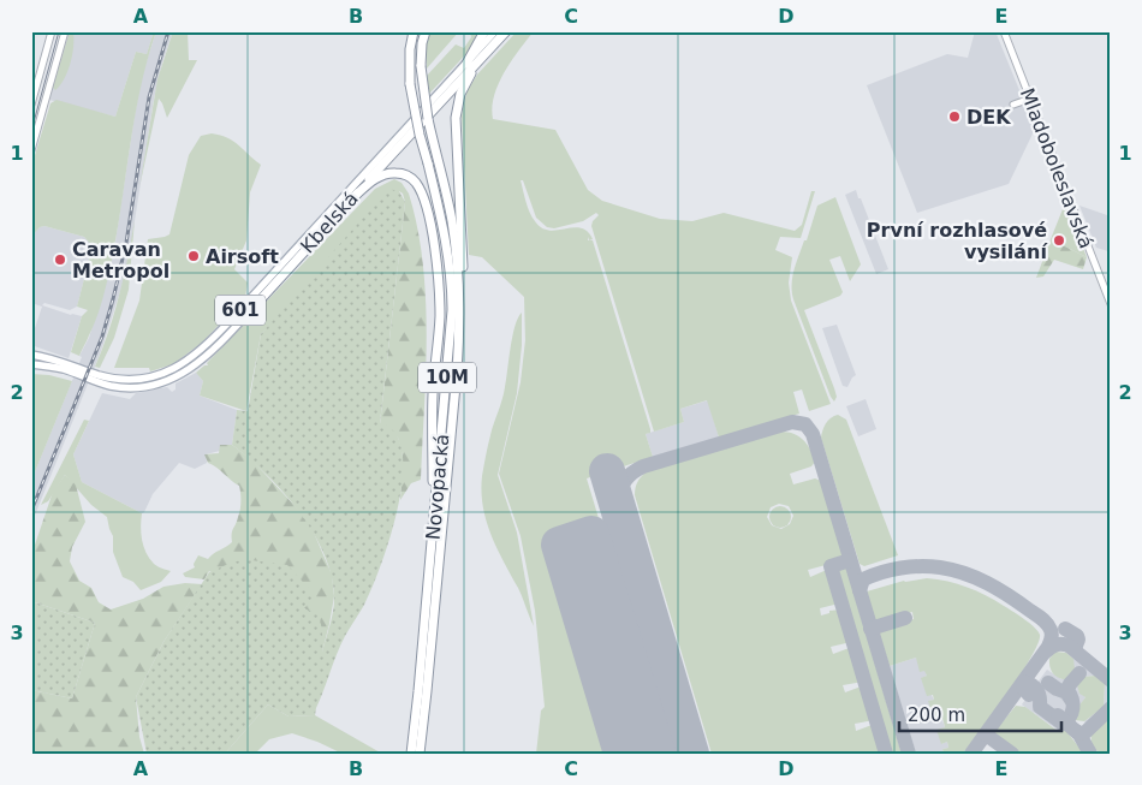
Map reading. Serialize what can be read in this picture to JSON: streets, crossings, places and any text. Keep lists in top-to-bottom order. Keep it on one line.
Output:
{"streets":{"highway":["Kbelská","601","10M","Novopacká"],"main road":["Mladoboleslavská"]},"crossings":[["Kbelská","10M"],["10M","Novopacká"]],"places":["DEK","První rozhlasové vysilání","Airsoft","Caravan Metropol"],"scale_bar":"200 m","grid":{"columns":["A","B","C","D","E"],"rows":["1","2","3"]}}
